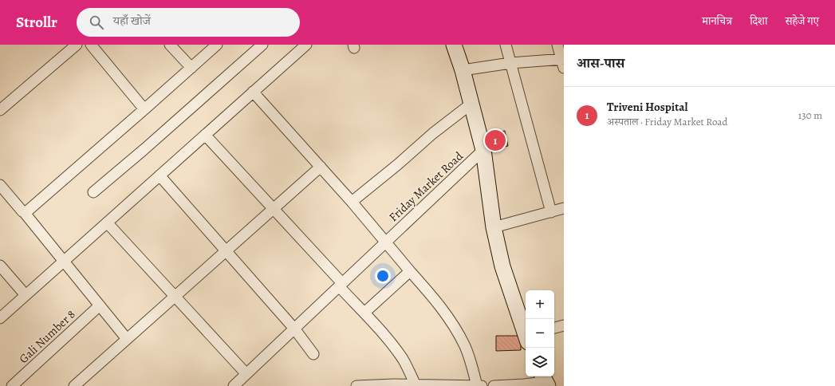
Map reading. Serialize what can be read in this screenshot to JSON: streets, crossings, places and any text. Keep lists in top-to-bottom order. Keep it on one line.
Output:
{"streets":{"street":["Friday Market Road","Gali Number 8"]},"page":{"header":"Strollr","search":"यहाँ खोजें","nav":["मानचित्र","दिशा","सहेजे गए"],"heading":"आस-पास","list":[{"mark":"1","name":"Triveni Hospital","note":"अस्पताल · Friday Market Road","value":"130 m"}],"pins":"1","map_buttons":["+","−"]}}
